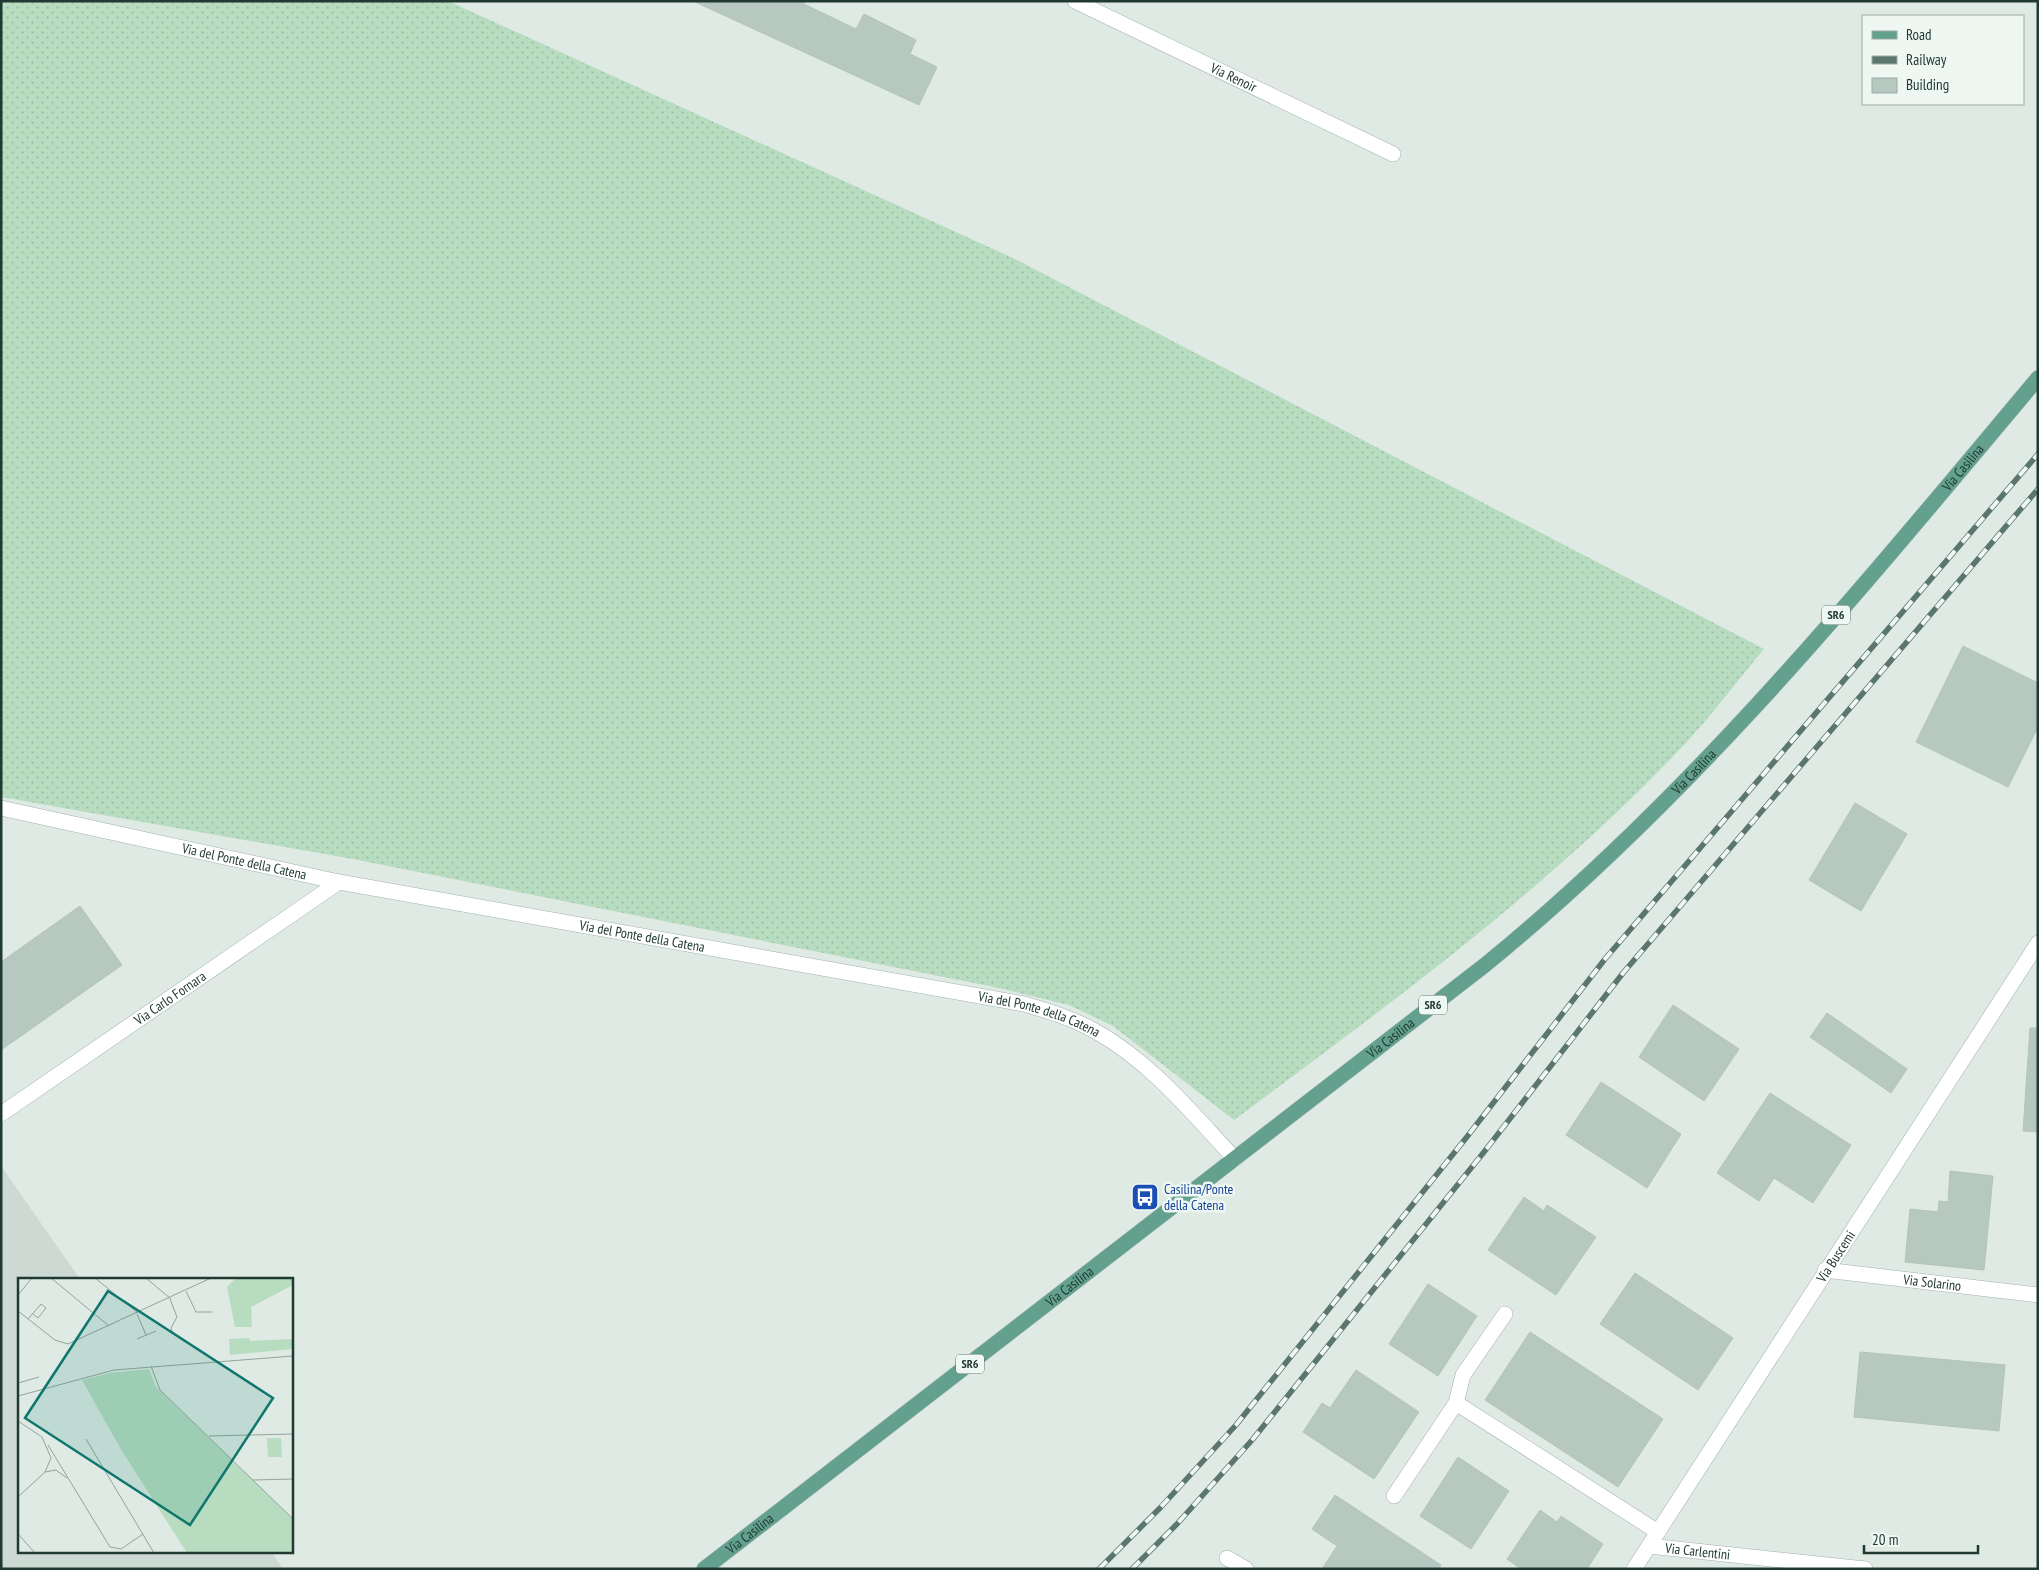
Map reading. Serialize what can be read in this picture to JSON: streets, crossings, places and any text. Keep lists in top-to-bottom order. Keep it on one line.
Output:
{"streets":{"main road":["Via Casilina","SR6"],"street":["Via Renoir","Via del Ponte della Catena","Via Carlo Fornara","Via Buscemi","Via Solarino","Via Carlentini"]},"crossings":[["Via Casilina","Via del Ponte della Catena"],["Via del Ponte della Catena","Via Carlo Fornara"],["Via Buscemi","Via Solarino"],["Via Buscemi","Via Carlentini"]],"places":{"bus stop":["Casilina/Ponte della Catena"]},"legend":["Road","Railway","Building"],"scale_bar":"20 m"}
